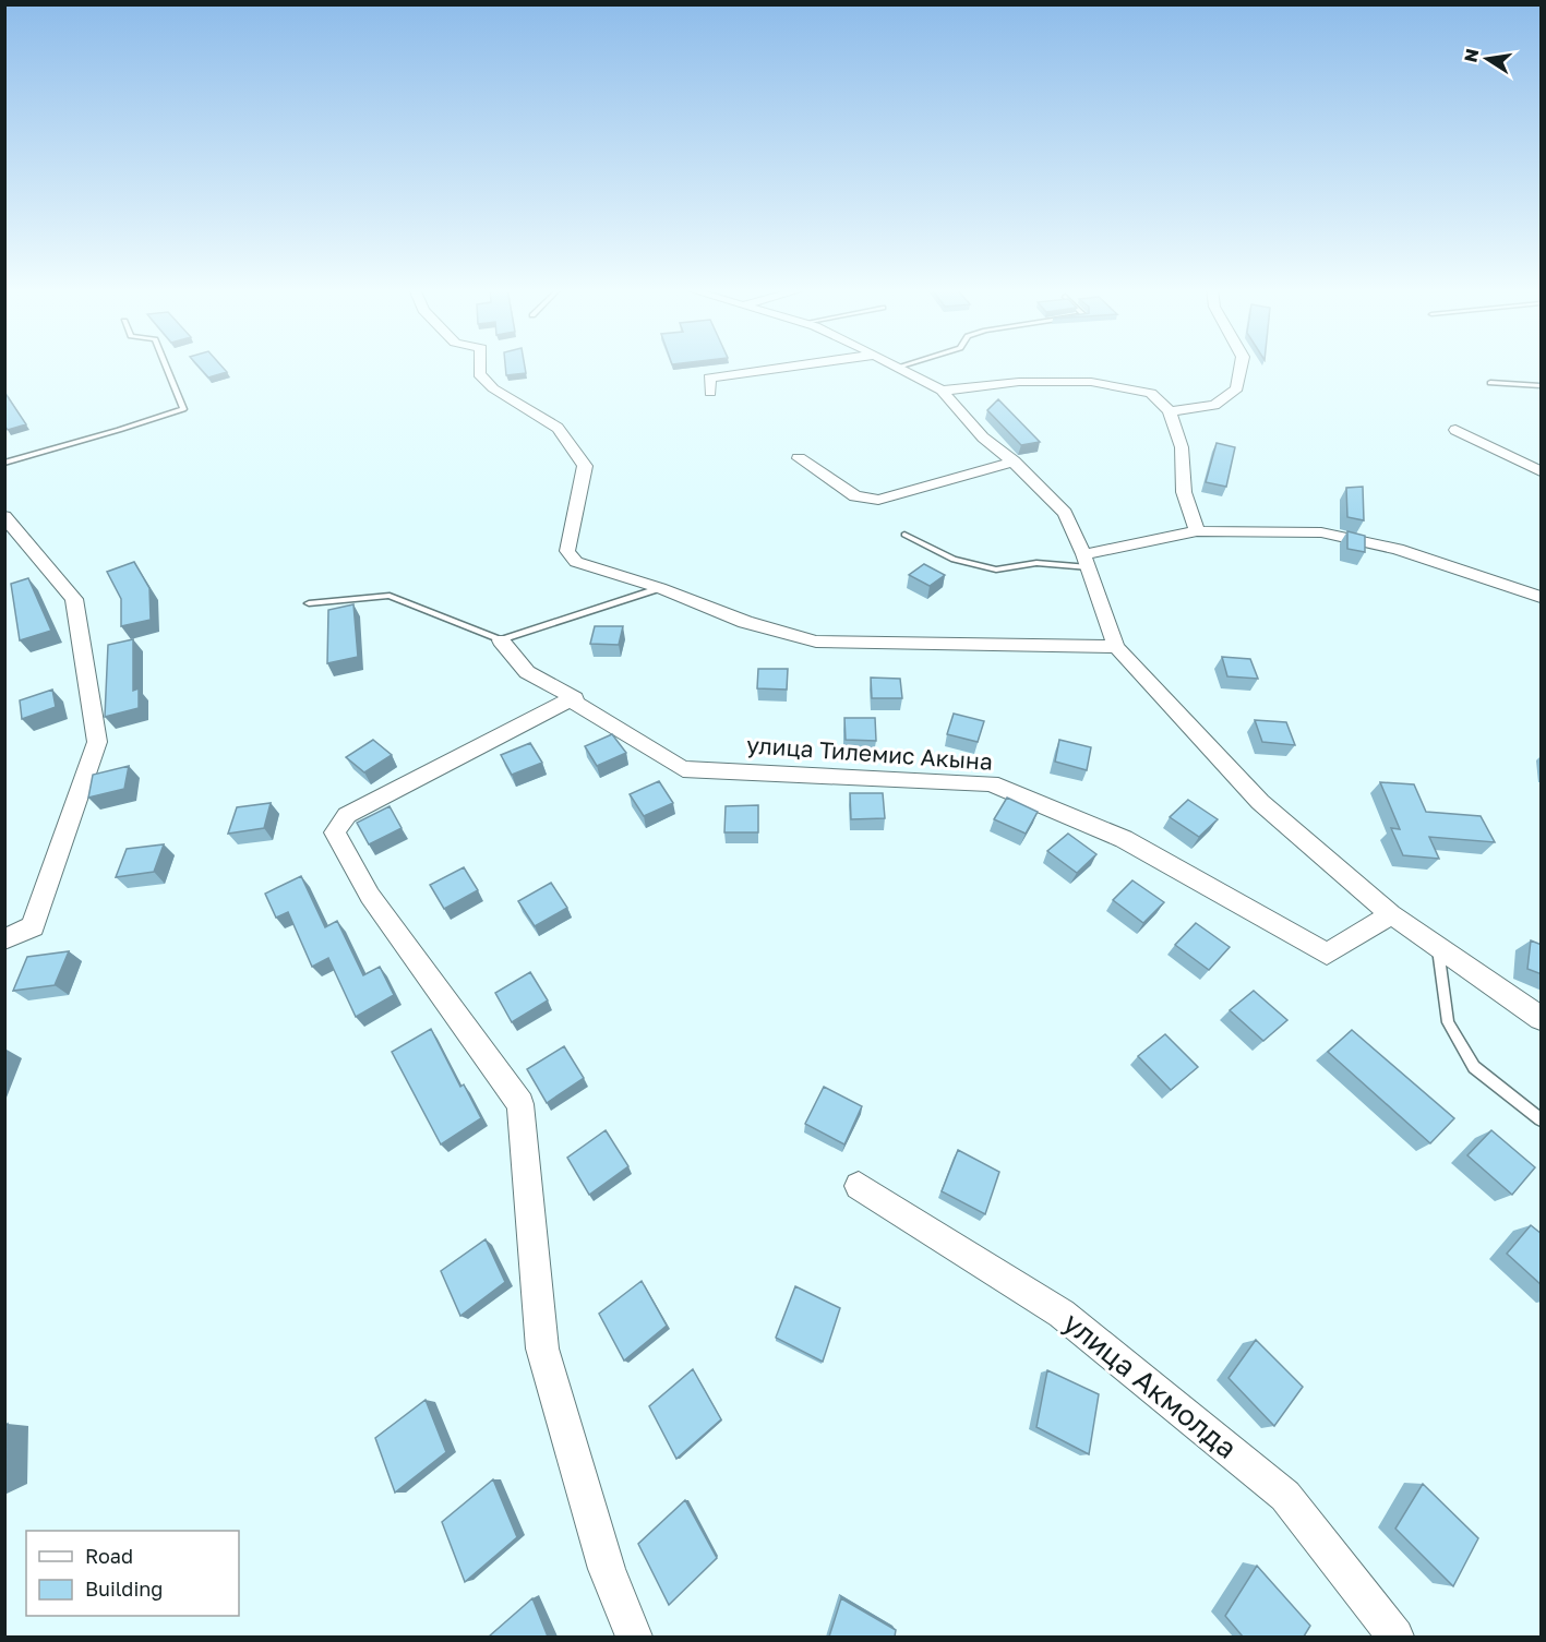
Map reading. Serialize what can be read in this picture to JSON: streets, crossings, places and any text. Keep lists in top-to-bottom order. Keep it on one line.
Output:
{"streets":{"street":["улица Тилемис Акына","улица Акмолда"]},"legend":["Road","Building"],"north":"left"}
